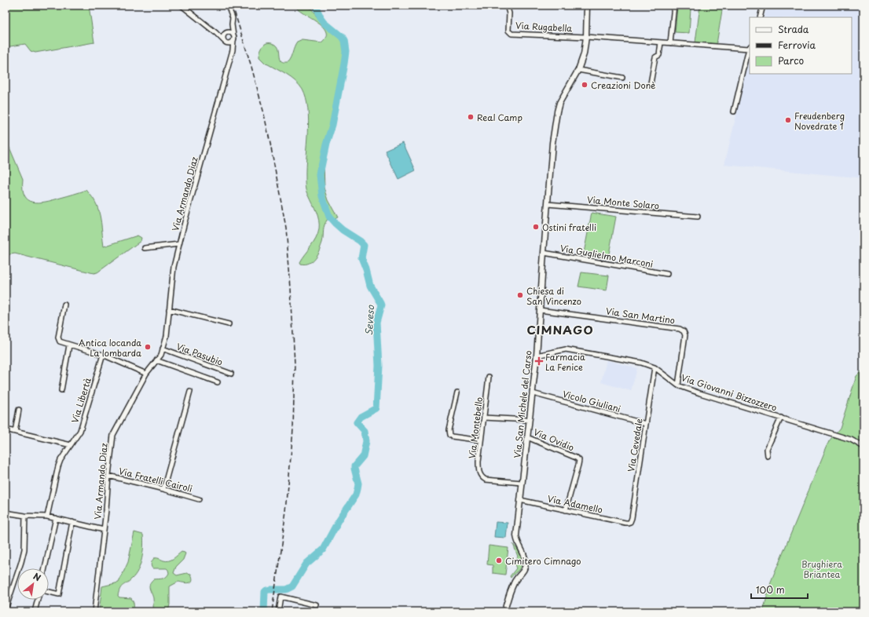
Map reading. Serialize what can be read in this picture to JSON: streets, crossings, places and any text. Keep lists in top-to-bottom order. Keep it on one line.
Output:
{"streets":{"street":["Via Rugabella","Via Armando Diaz","Via Monte Solaro","Via Guglielmo Marconi","Via San Martino","Via Pasubio","Via Giovanni Bizzozzero","Via Libertà","Vicolo Giuliani","Via San Michele del Carso","Via Montebello","Via Ovidio","Via Cevedale","Via Fratelli Cairoli","Via Adamello"]},"crossings":[["Via Rugabella","Via San Michele del Carso"],["Via Armando Diaz","Via Pasubio"],["Via Armando Diaz","Via Fratelli Cairoli"],["Via Monte Solaro","Via San Michele del Carso"],["Via Guglielmo Marconi","Via San Michele del Carso"],["Via San Martino","Via Giovanni Bizzozzero"],["Via San Martino","Via San Michele del Carso"],["Via Giovanni Bizzozzero","Via San Michele del Carso"],["Via Giovanni Bizzozzero","Via Cevedale"],["Vicolo Giuliani","Via San Michele del Carso"],["Vicolo Giuliani","Via Cevedale"],["Via San Michele del Carso","Via Montebello"],["Via San Michele del Carso","Via Ovidio"],["Via San Michele del Carso","Via Adamello"],["Via Ovidio","Via Adamello"],["Via Cevedale","Via Adamello"]],"districts":["CIMNAGO"],"water":["Seveso"],"parks":["Brughiera Briantea"],"places":{"other":["Creazioni Donè","Real Camp","Freudenberg Novedrate 1","Ostini fratelli","Chiesa di San Vincenzo","Antica locanda La lombarda","Cimitero Cimnago"],"health":["Farmacia La Fenice"]},"legend":["Strada","Ferrovia","Parco"],"scale_bar":"100 m","north":"top right"}
